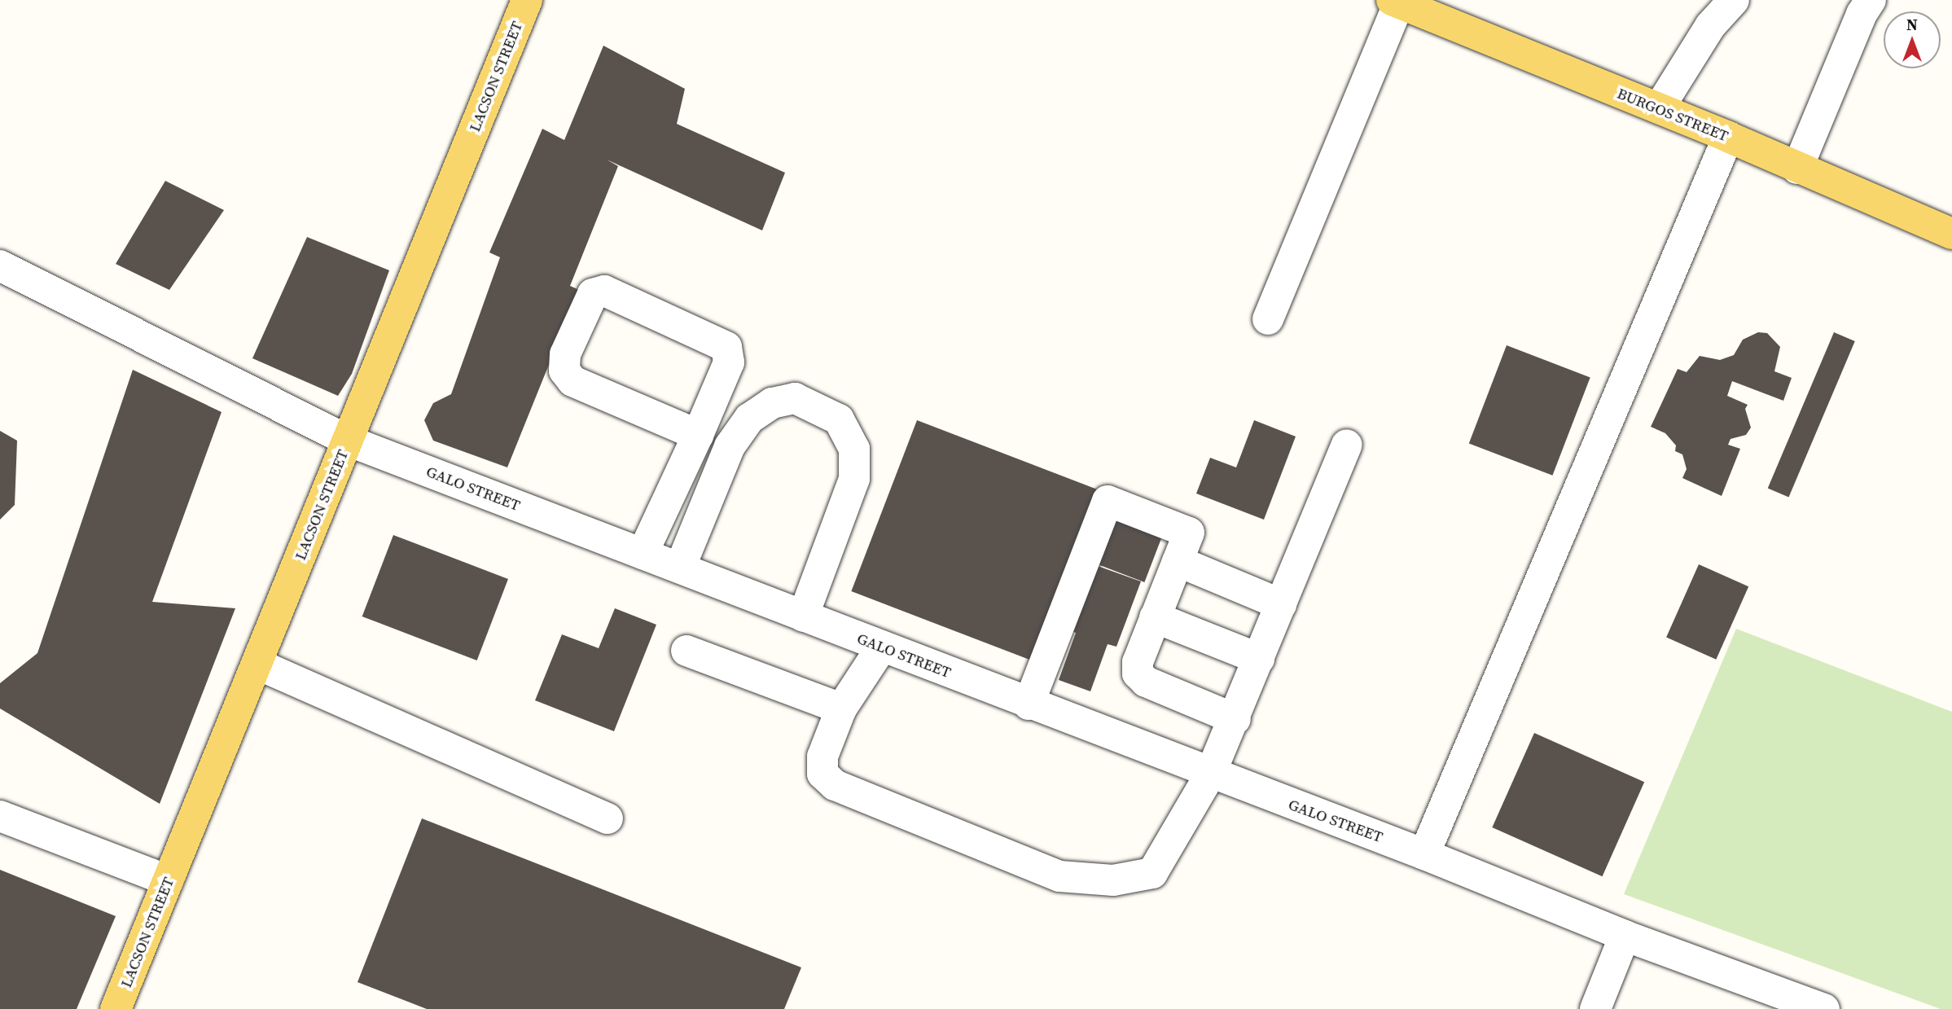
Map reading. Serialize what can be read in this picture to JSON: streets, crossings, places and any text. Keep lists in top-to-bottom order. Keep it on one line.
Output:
{"streets":{"main road":["LACSON STREET","BURGOS STREET"],"street":["GALO STREET"]},"crossings":[["LACSON STREET","GALO STREET"]],"north":"top"}
